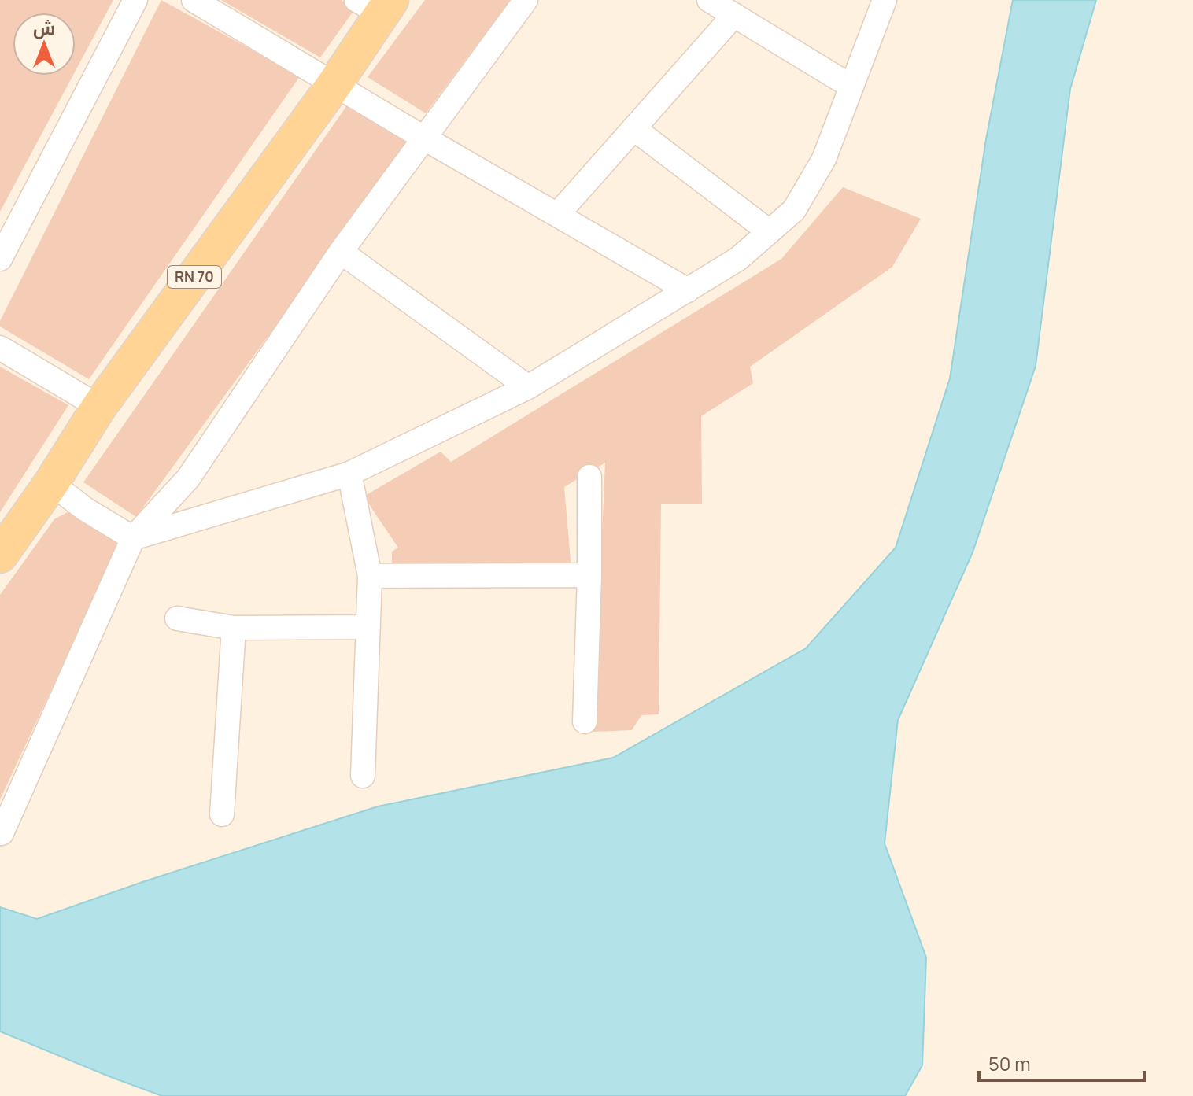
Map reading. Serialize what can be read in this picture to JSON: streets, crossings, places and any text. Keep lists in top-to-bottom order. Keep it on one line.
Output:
{"streets":{"main road":["RN 70"]},"scale_bar":"50 m","north":"top"}
